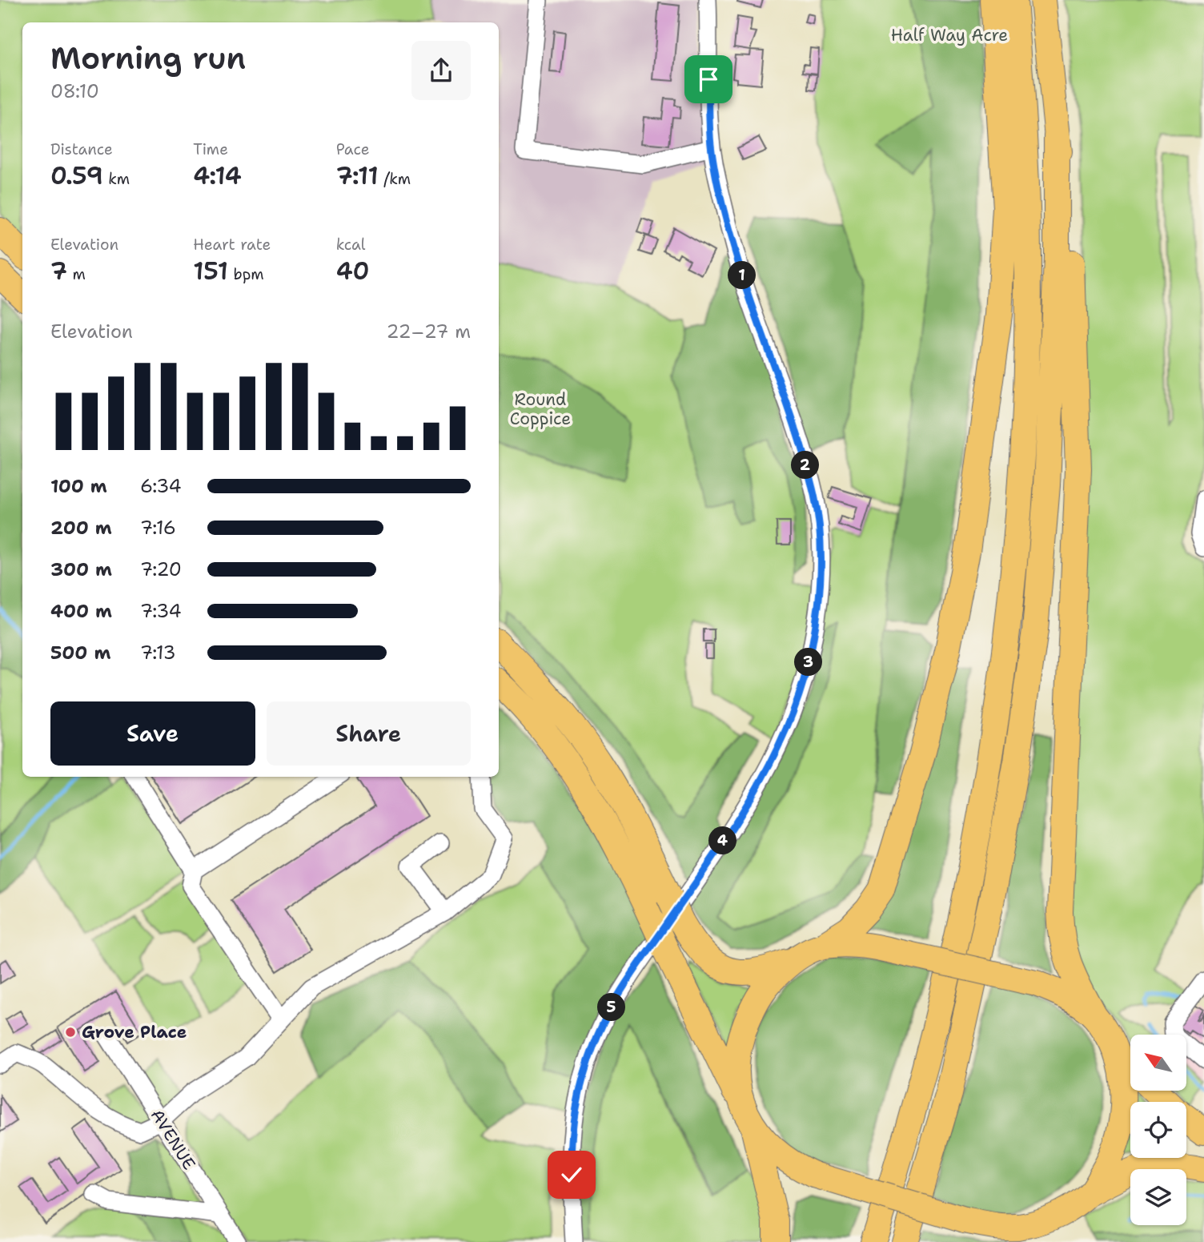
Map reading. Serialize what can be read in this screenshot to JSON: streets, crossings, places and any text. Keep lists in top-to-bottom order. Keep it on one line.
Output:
{"streets":{"street":["AVENUE"]},"parks":["Half Way Acre","Round Coppice"],"places":["Grove Place"],"north":"top left","page":{"heading":["Morning run","08:10"],"stats":[["Distance","0.59 km"],["Time","4:14"],["Pace","7:11 /km"],["Elevation","7 m"],["Heart rate","151 bpm"],["kcal","40"]],"pins":["1","2","3","4","5"],"chart":["Elevation","22–27 m"],"list":[{"name":"100 m","note":"6:34"},{"name":"200 m","note":"7:16"},{"name":"300 m","note":"7:20"},{"name":"400 m","note":"7:34"},{"name":"500 m","note":"7:13"}],"buttons":["Save","Share"]}}
